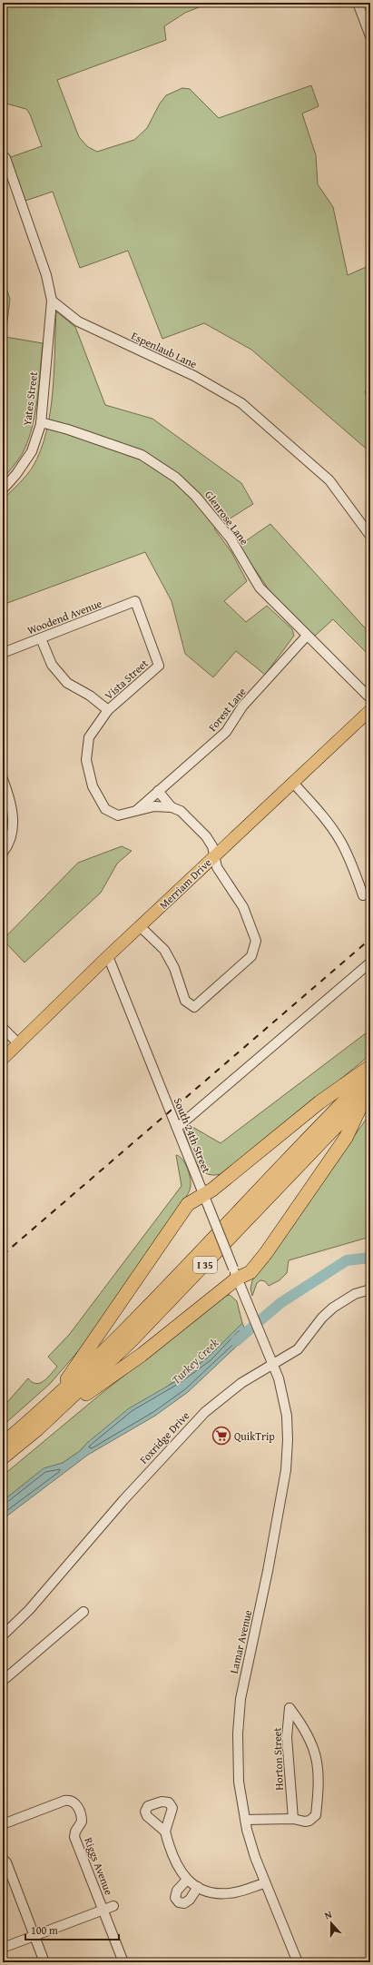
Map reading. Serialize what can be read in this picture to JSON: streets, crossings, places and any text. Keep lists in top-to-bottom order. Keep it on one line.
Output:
{"streets":{"highway":["I 35"],"main road":["Merriam Drive"],"street":["Espenlaub Lane","Yates Street","Glenrose Lane","Woodend Avenue","Vista Street","Forest Lane","South 24th Street","Foxridge Drive","Lamar Avenue","Horton Street","Riggs Avenue"]},"crossings":[["Espenlaub Lane","Yates Street"],["Yates Street","Glenrose Lane"],["Glenrose Lane","Forest Lane"],["Woodend Avenue","Vista Street"],["Vista Street","Forest Lane"],["Merriam Drive","South 24th Street"],["South 24th Street","Lamar Avenue"],["Foxridge Drive","Lamar Avenue"],["Lamar Avenue","Horton Street"]],"water":["Turkey Creek"],"places":{"supermarket":["QuikTrip"]},"scale_bar":"100 m","north":"top"}
